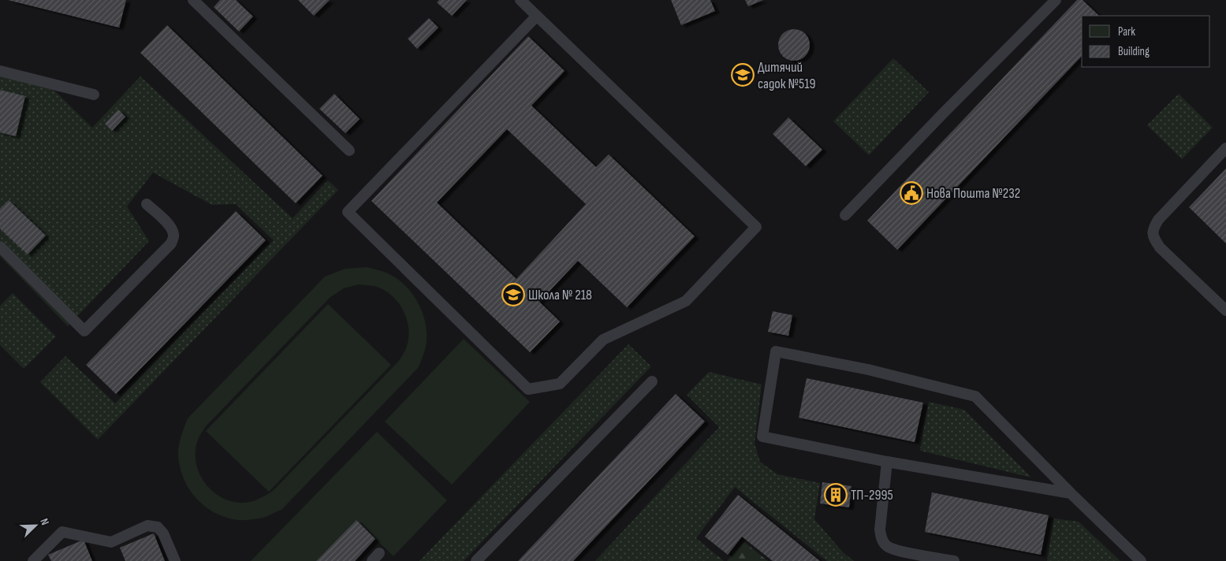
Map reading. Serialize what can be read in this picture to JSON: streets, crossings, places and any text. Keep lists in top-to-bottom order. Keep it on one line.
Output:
{"places":{"school or university":["Дитячий садок №519","Школа № 218"],"public building":["Нова Пошта №232"],"building":["ТП-2995"]},"legend":["Park","Building"],"north":"top right"}
